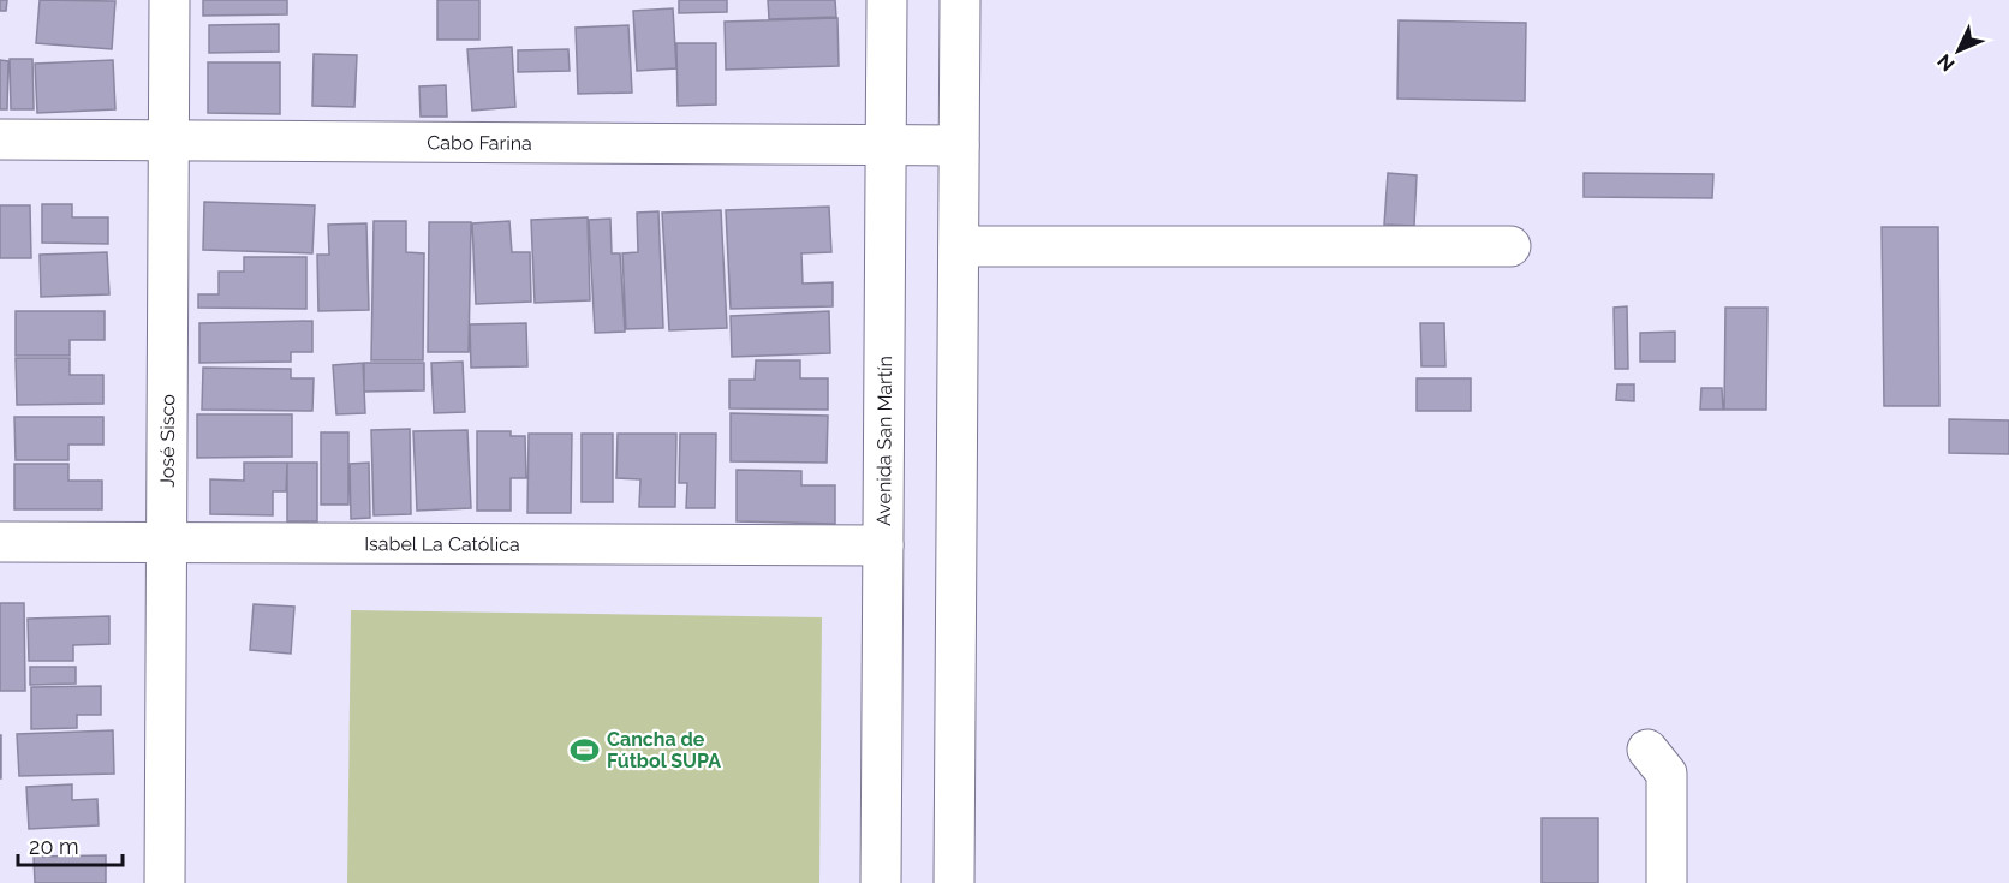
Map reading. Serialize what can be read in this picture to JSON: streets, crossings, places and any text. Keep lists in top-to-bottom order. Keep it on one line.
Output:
{"streets":{"street":["Cabo Farina","José Sisco","Avenida San Martín","Isabel La Católica"]},"crossings":[["Cabo Farina","José Sisco"],["Cabo Farina","Avenida San Martín"],["José Sisco","Isabel La Católica"],["Avenida San Martín","Isabel La Católica"]],"places":{"sports":["Cancha de Fútbol SUPA"]},"scale_bar":"20 m","north":"bottom left"}
